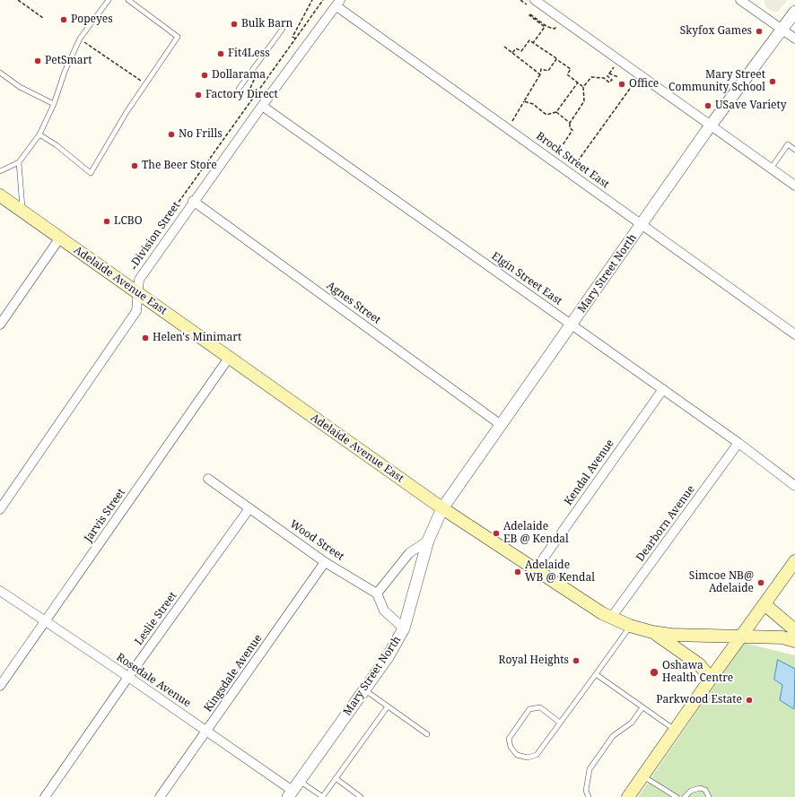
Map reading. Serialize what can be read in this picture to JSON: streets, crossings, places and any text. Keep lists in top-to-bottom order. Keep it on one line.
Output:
{"streets":{"main road":["Adelaide Avenue East"],"street":["Brock Street East","Division Street","Mary Street North","Elgin Street East","Agnes Street","Kendal Avenue","Jarvis Street","Dearborn Avenue","Wood Street","Leslie Street","Kingsdale Avenue","Rosedale Avenue"]},"crossings":[["Brock Street East","Division Street"],["Brock Street East","Mary Street North"],["Division Street","Elgin Street East"],["Division Street","Adelaide Avenue East"],["Division Street","Agnes Street"],["Mary Street North","Elgin Street East"],["Mary Street North","Adelaide Avenue East"],["Mary Street North","Agnes Street"],["Mary Street North","Rosedale Avenue"],["Elgin Street East","Kendal Avenue"],["Elgin Street East","Dearborn Avenue"],["Adelaide Avenue East","Kendal Avenue"],["Adelaide Avenue East","Jarvis Street"],["Adelaide Avenue East","Dearborn Avenue"],["Jarvis Street","Rosedale Avenue"],["Wood Street","Leslie Street"],["Wood Street","Kingsdale Avenue"],["Leslie Street","Rosedale Avenue"],["Kingsdale Avenue","Rosedale Avenue"]],"places":["Popeyes","Bulk Barn","Skyfox Games","Fit4Less","PetSmart","Dollarama","Mary Street Community School","Office","Factory Direct","USave Variety","No Frills","The Beer Store","LCBO","Helen's Minimart","Adelaide EB @ Kendal","Adelaide WB @ Kendal","Simcoe NB@ Adelaide","Royal Heights","Oshawa Health Centre","Parkwood Estate"]}
